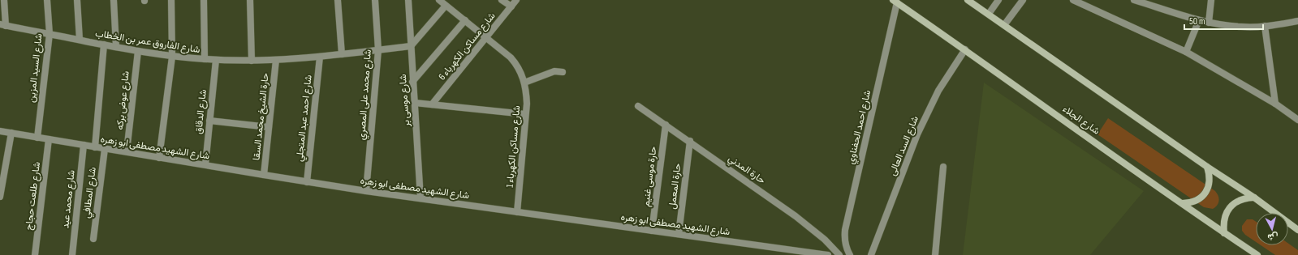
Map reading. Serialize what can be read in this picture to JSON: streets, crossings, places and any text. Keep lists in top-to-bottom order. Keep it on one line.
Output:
{"streets":{"main road":["شارع الجلاء"],"street":["شارع الفاروق عمر بن الخطاب","شارع مساكن الكهرباء 6","شارع السيد المزين","شارع محمد على المصري","شارع عوض بركه","شارع موسى بر","شارع الدقاق","حارة الشيخ محمد السقا","شارع احمد عبد المتجلي","شارع احمد الحفناوي","شارع السد العالى","شارع مساكن الكهرباء 1","شارع الشهيد مصطفى ابو زهره","حارة المدني","حارة موسى غنيم","حارة المعمل","شارع المطافي","شارع طلعت حجاج","شارع محمد عيد"]},"crossings":[["شارع الفاروق عمر بن الخطاب","شارع السيد المزين"],["شارع الفاروق عمر بن الخطاب","شارع محمد على المصري"],["شارع الفاروق عمر بن الخطاب","شارع عوض بركه"],["شارع الفاروق عمر بن الخطاب","شارع موسى بر"],["شارع الفاروق عمر بن الخطاب","شارع الدقاق"],["شارع الفاروق عمر بن الخطاب","حارة الشيخ محمد السقا"],["شارع الفاروق عمر بن الخطاب","شارع احمد عبد المتجلي"],["شارع مساكن الكهرباء 6","شارع مساكن الكهرباء 1"],["شارع السيد المزين","شارع الشهيد مصطفى ابو زهره"],["شارع محمد على المصري","شارع الشهيد مصطفى ابو زهره"],["شارع عوض بركه","شارع الشهيد مصطفى ابو زهره"],["شارع موسى بر","شارع الشهيد مصطفى ابو زهره"],["شارع الدقاق","شارع الشهيد مصطفى ابو زهره"],["حارة الشيخ محمد السقا","شارع الشهيد مصطفى ابو زهره"],["شارع احمد عبد المتجلي","شارع الشهيد مصطفى ابو زهره"],["شارع الجلاء","شارع احمد الحفناوي"],["شارع الجلاء","شارع السد العالى"],["شارع مساكن الكهرباء 1","شارع الشهيد مصطفى ابو زهره"],["شارع الشهيد مصطفى ابو زهره","حارة موسى غنيم"],["شارع الشهيد مصطفى ابو زهره","حارة المعمل"],["شارع الشهيد مصطفى ابو زهره","شارع المطافي"],["شارع الشهيد مصطفى ابو زهره","شارع طلعت حجاج"],["شارع الشهيد مصطفى ابو زهره","شارع محمد عيد"],["حارة المدني","حارة موسى غنيم"],["حارة المدني","حارة المعمل"]],"scale_bar":"50 m","north":"bottom"}
